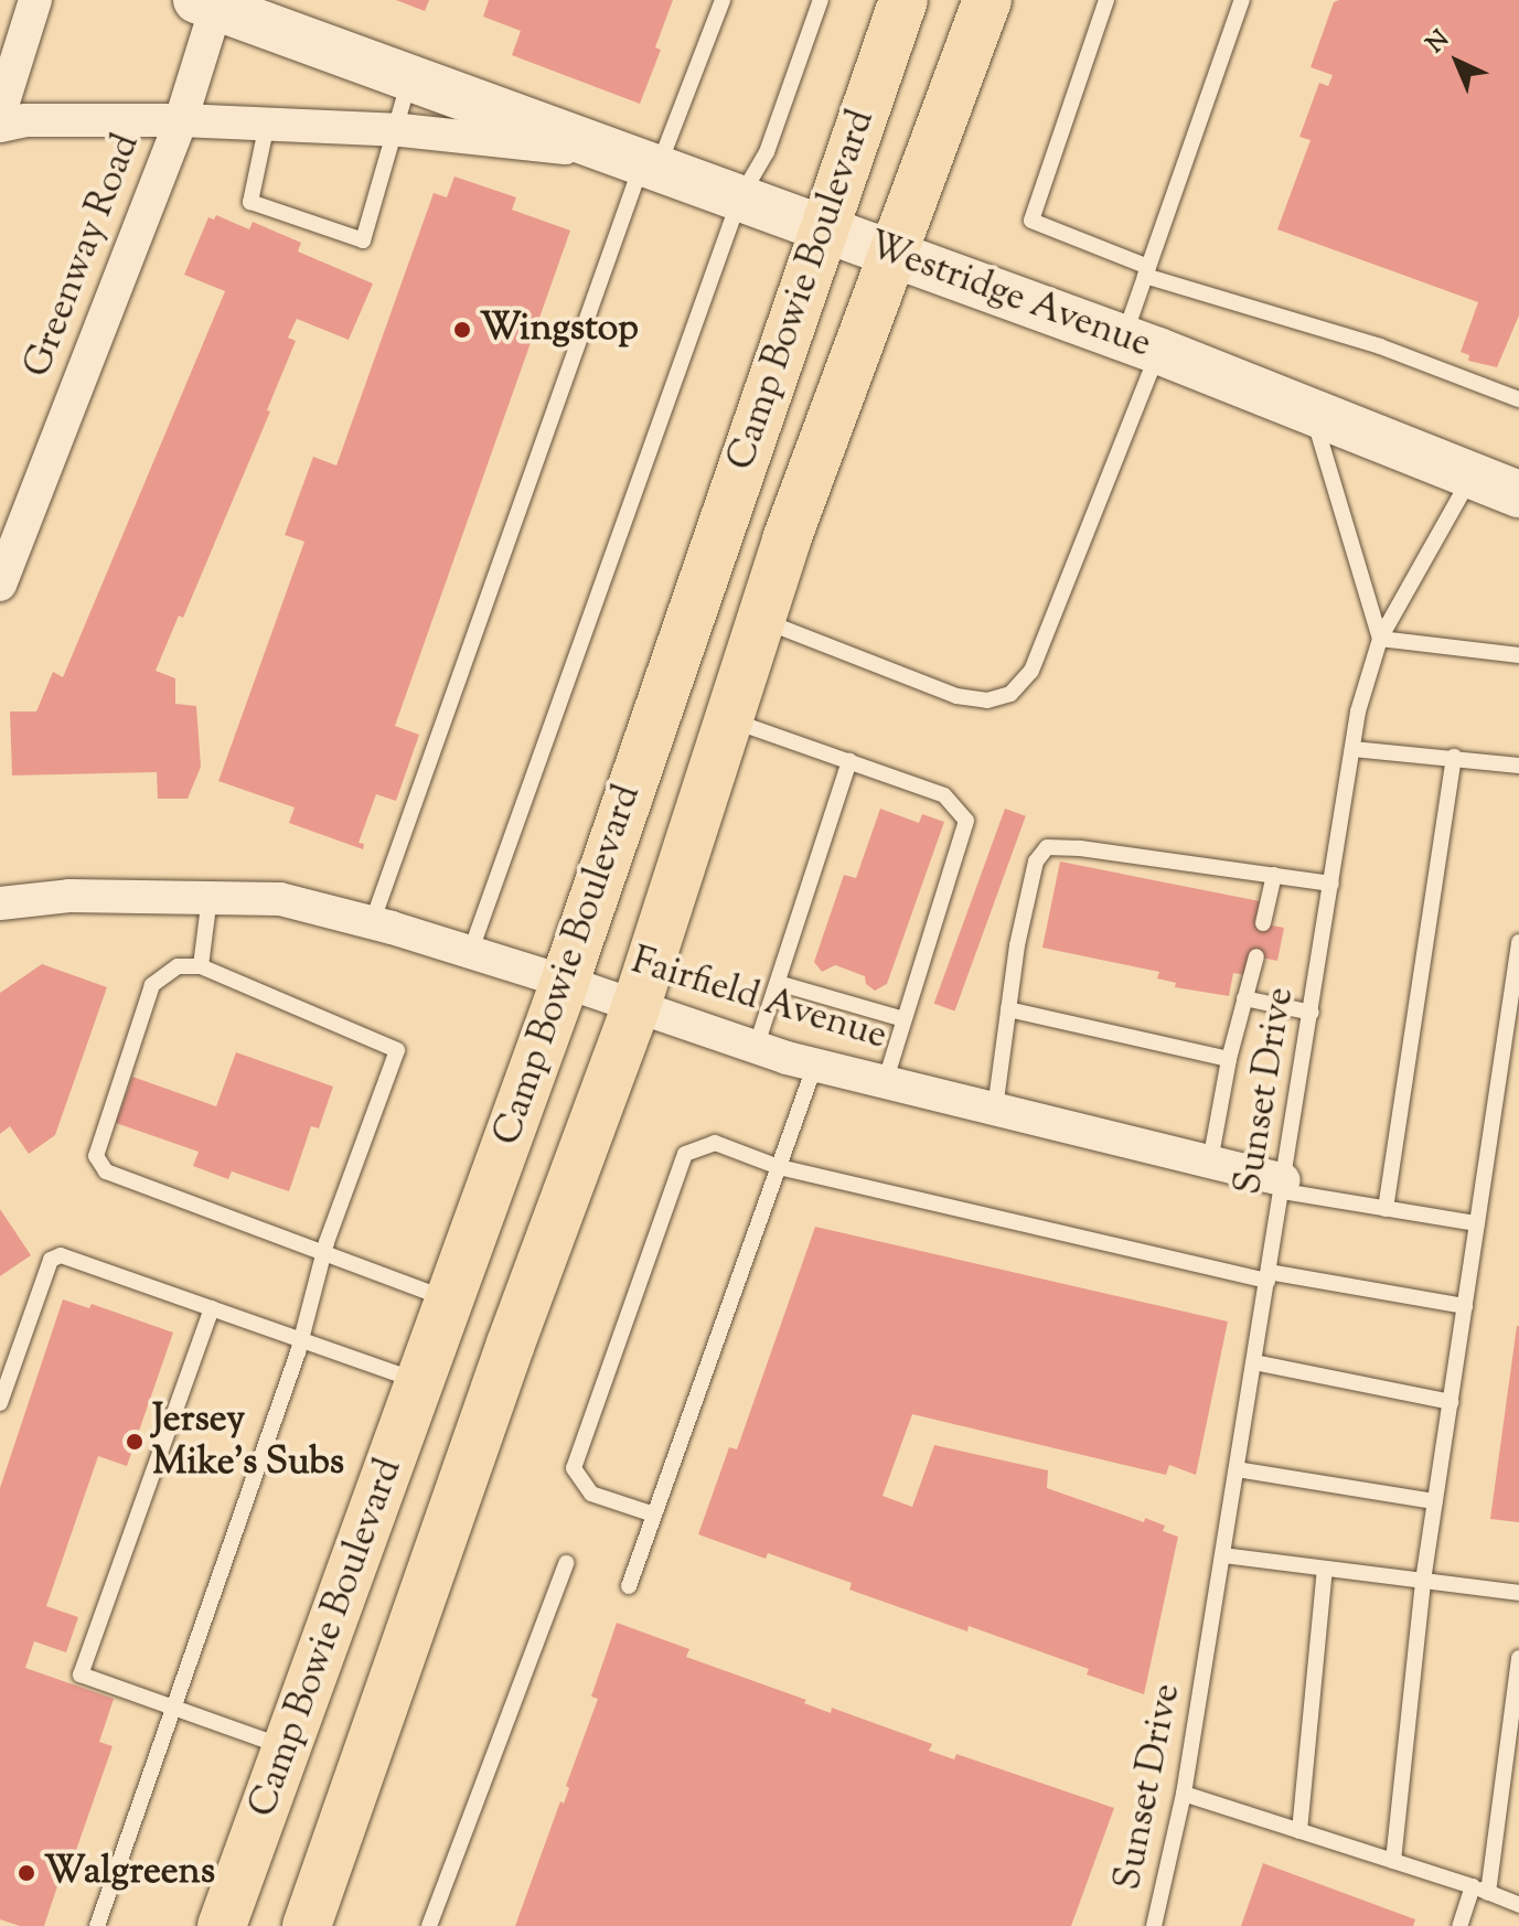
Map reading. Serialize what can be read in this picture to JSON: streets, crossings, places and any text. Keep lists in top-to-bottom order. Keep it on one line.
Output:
{"streets":{"main road":["Camp Bowie Boulevard"],"street":["Greenway Road","Westridge Avenue","Fairfield Avenue"],"lane":["Sunset Drive"]},"crossings":[["Greenway Road","Westridge Avenue"],["Camp Bowie Boulevard","Westridge Avenue"],["Camp Bowie Boulevard","Fairfield Avenue"],["Westridge Avenue","Sunset Drive"],["Fairfield Avenue","Sunset Drive"]],"places":["Wingstop","Jersey Mike's Subs","Walgreens"],"north":"top left"}
